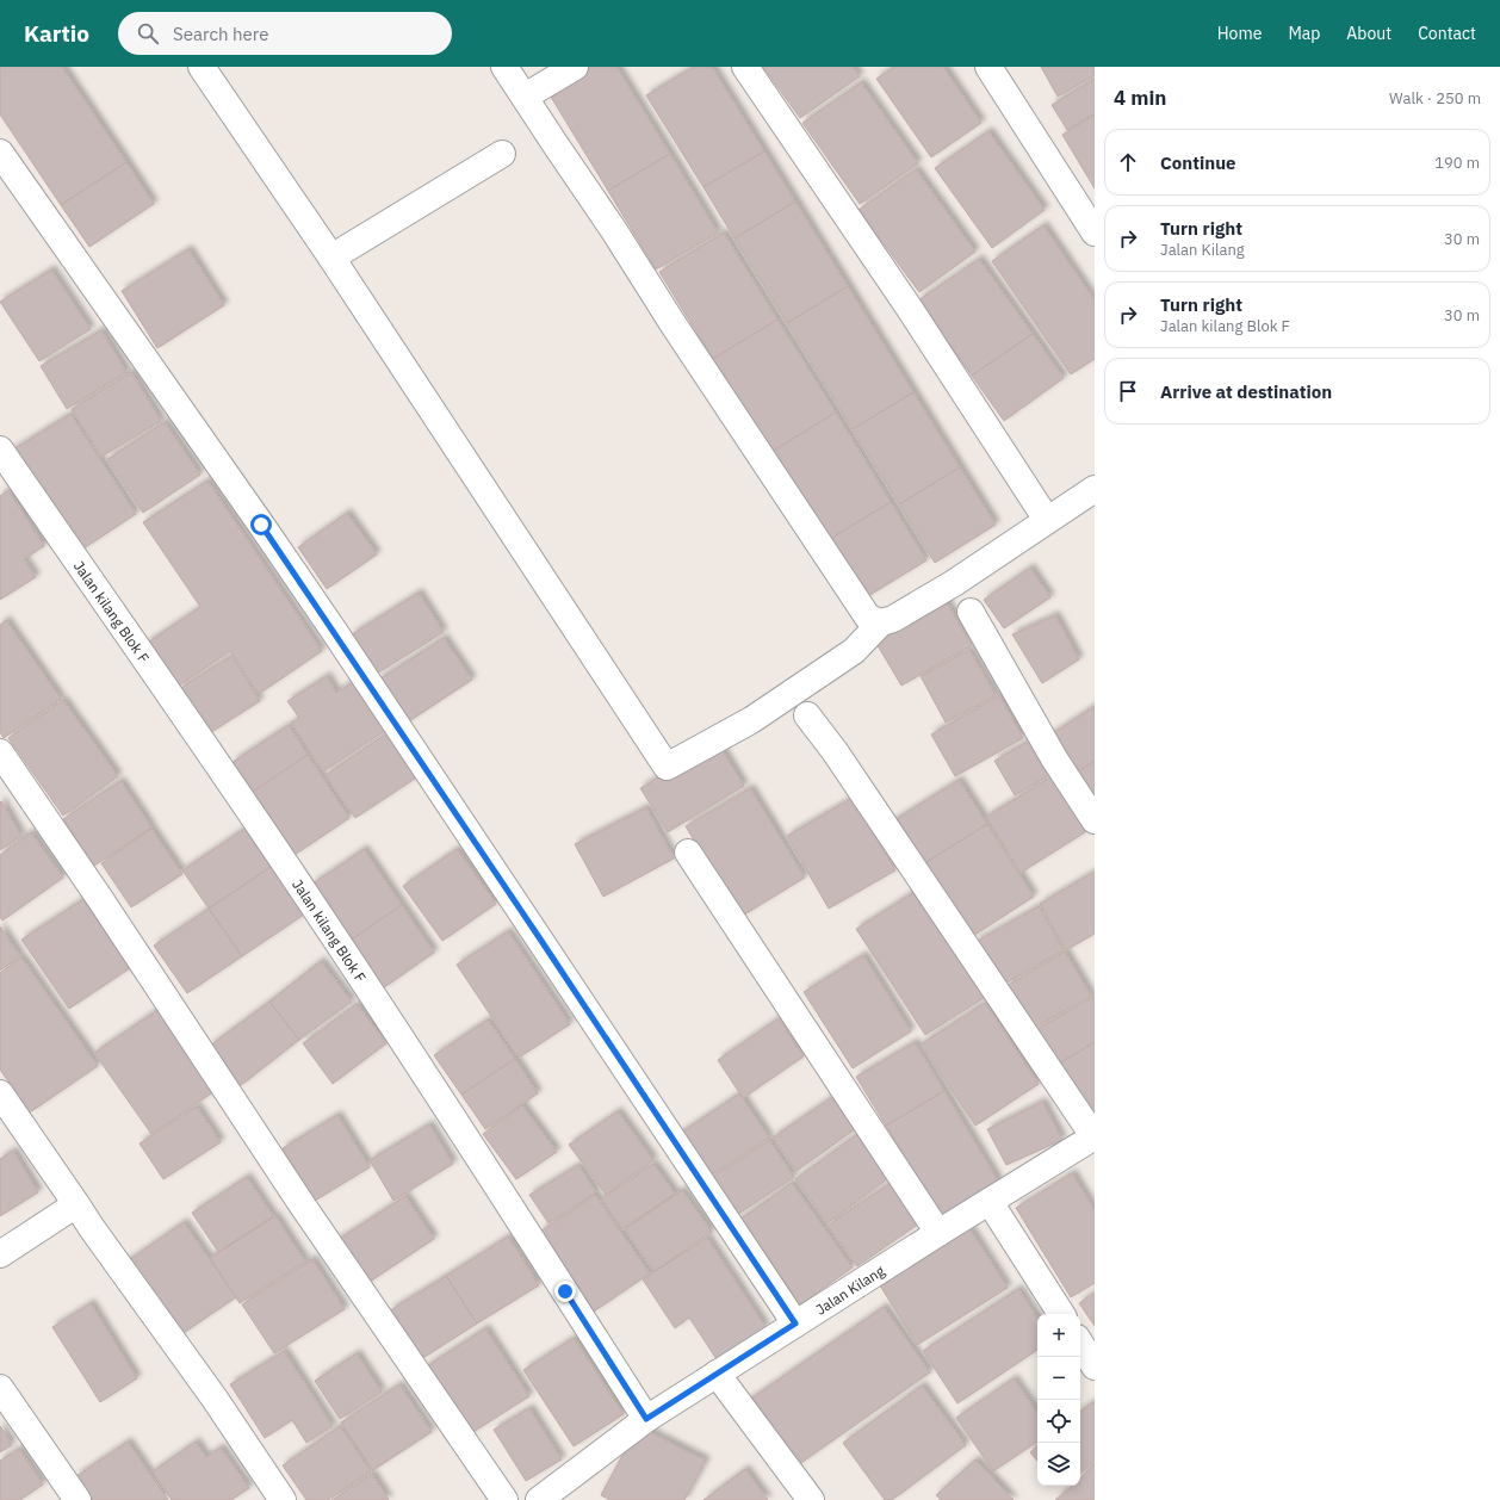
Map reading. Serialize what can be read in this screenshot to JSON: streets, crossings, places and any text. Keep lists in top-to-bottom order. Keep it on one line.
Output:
{"streets":{"street":["Jalan kilang Blok F","Jalan Kilang"]},"crossings":[["Jalan kilang Blok F","Jalan Kilang"]],"page":{"header":"Kartio","search":"Search here","nav":["Home","Map","About","Contact"],"heading":["4 min","Walk · 250 m"],"list":[["Continue","190 m"],["Turn right","Jalan Kilang","30 m"],["Turn right","Jalan kilang Blok F","30 m"],"Arrive at destination"],"map_buttons":["+","−"]}}
